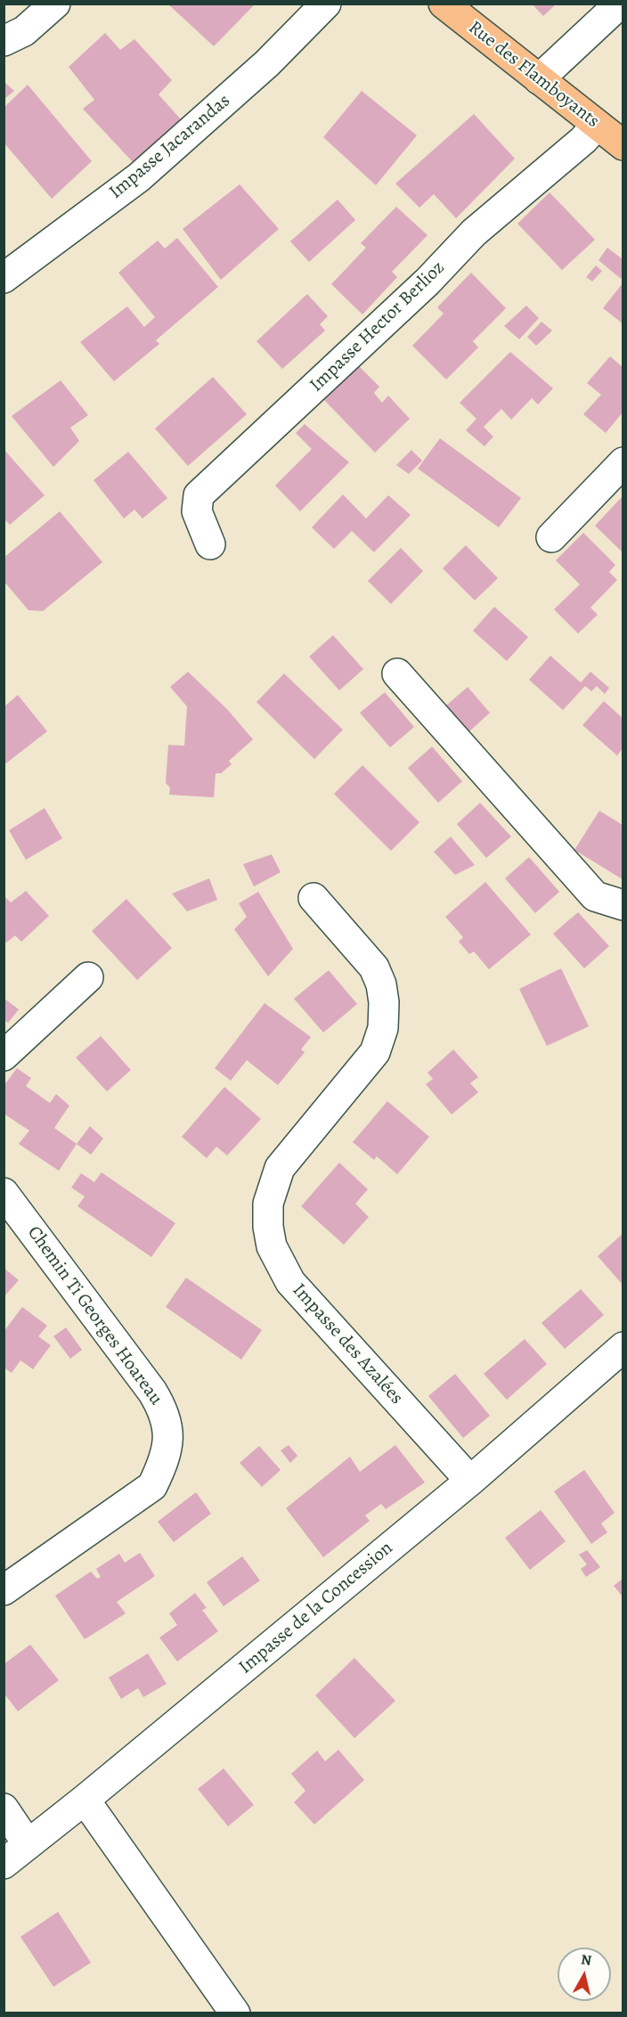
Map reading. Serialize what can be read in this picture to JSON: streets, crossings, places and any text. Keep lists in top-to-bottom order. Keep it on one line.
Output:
{"streets":{"main road":["Rue des Flamboyants"],"street":["Impasse Jacarandas","Impasse Hector Berlioz","Chemin Ti Georges Hoareau","Impasse des Azalées","Impasse de la Concession"]},"crossings":[["Rue des Flamboyants","Impasse Hector Berlioz"],["Impasse des Azalées","Impasse de la Concession"]],"north":"top"}
